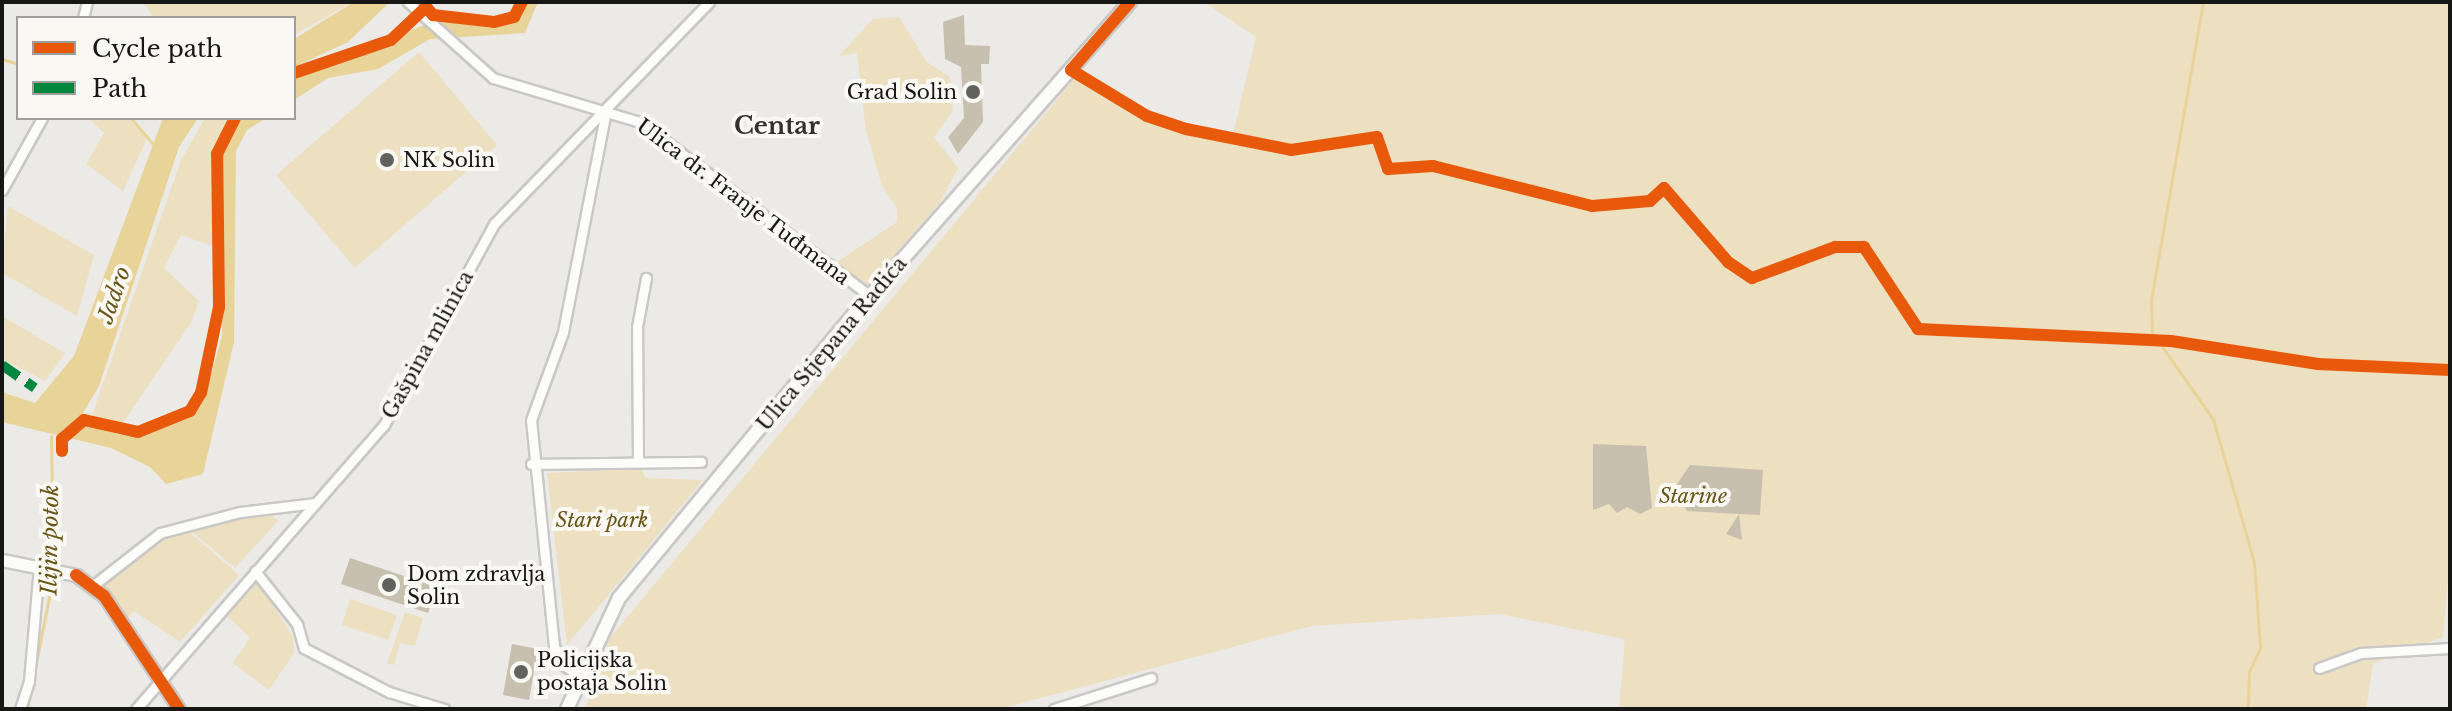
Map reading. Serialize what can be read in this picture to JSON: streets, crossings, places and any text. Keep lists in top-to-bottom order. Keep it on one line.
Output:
{"streets":{"main road":["Ulica Stjepana Radića"],"street":["Ulica dr. Franje Tuđmana","Gašpina mlinica"]},"crossings":[["Ulica dr. Franje Tuđmana","Ulica Stjepana Radića"],["Ulica dr. Franje Tuđmana","Gašpina mlinica"]],"districts":["Centar"],"water":["Jadro","Ilijin potok"],"parks":["Starine","Stari park"],"places":["Grad Solin","NK Solin","Dom zdravlja Solin","Policijska postaja Solin"],"legend":["Cycle path","Path"]}
